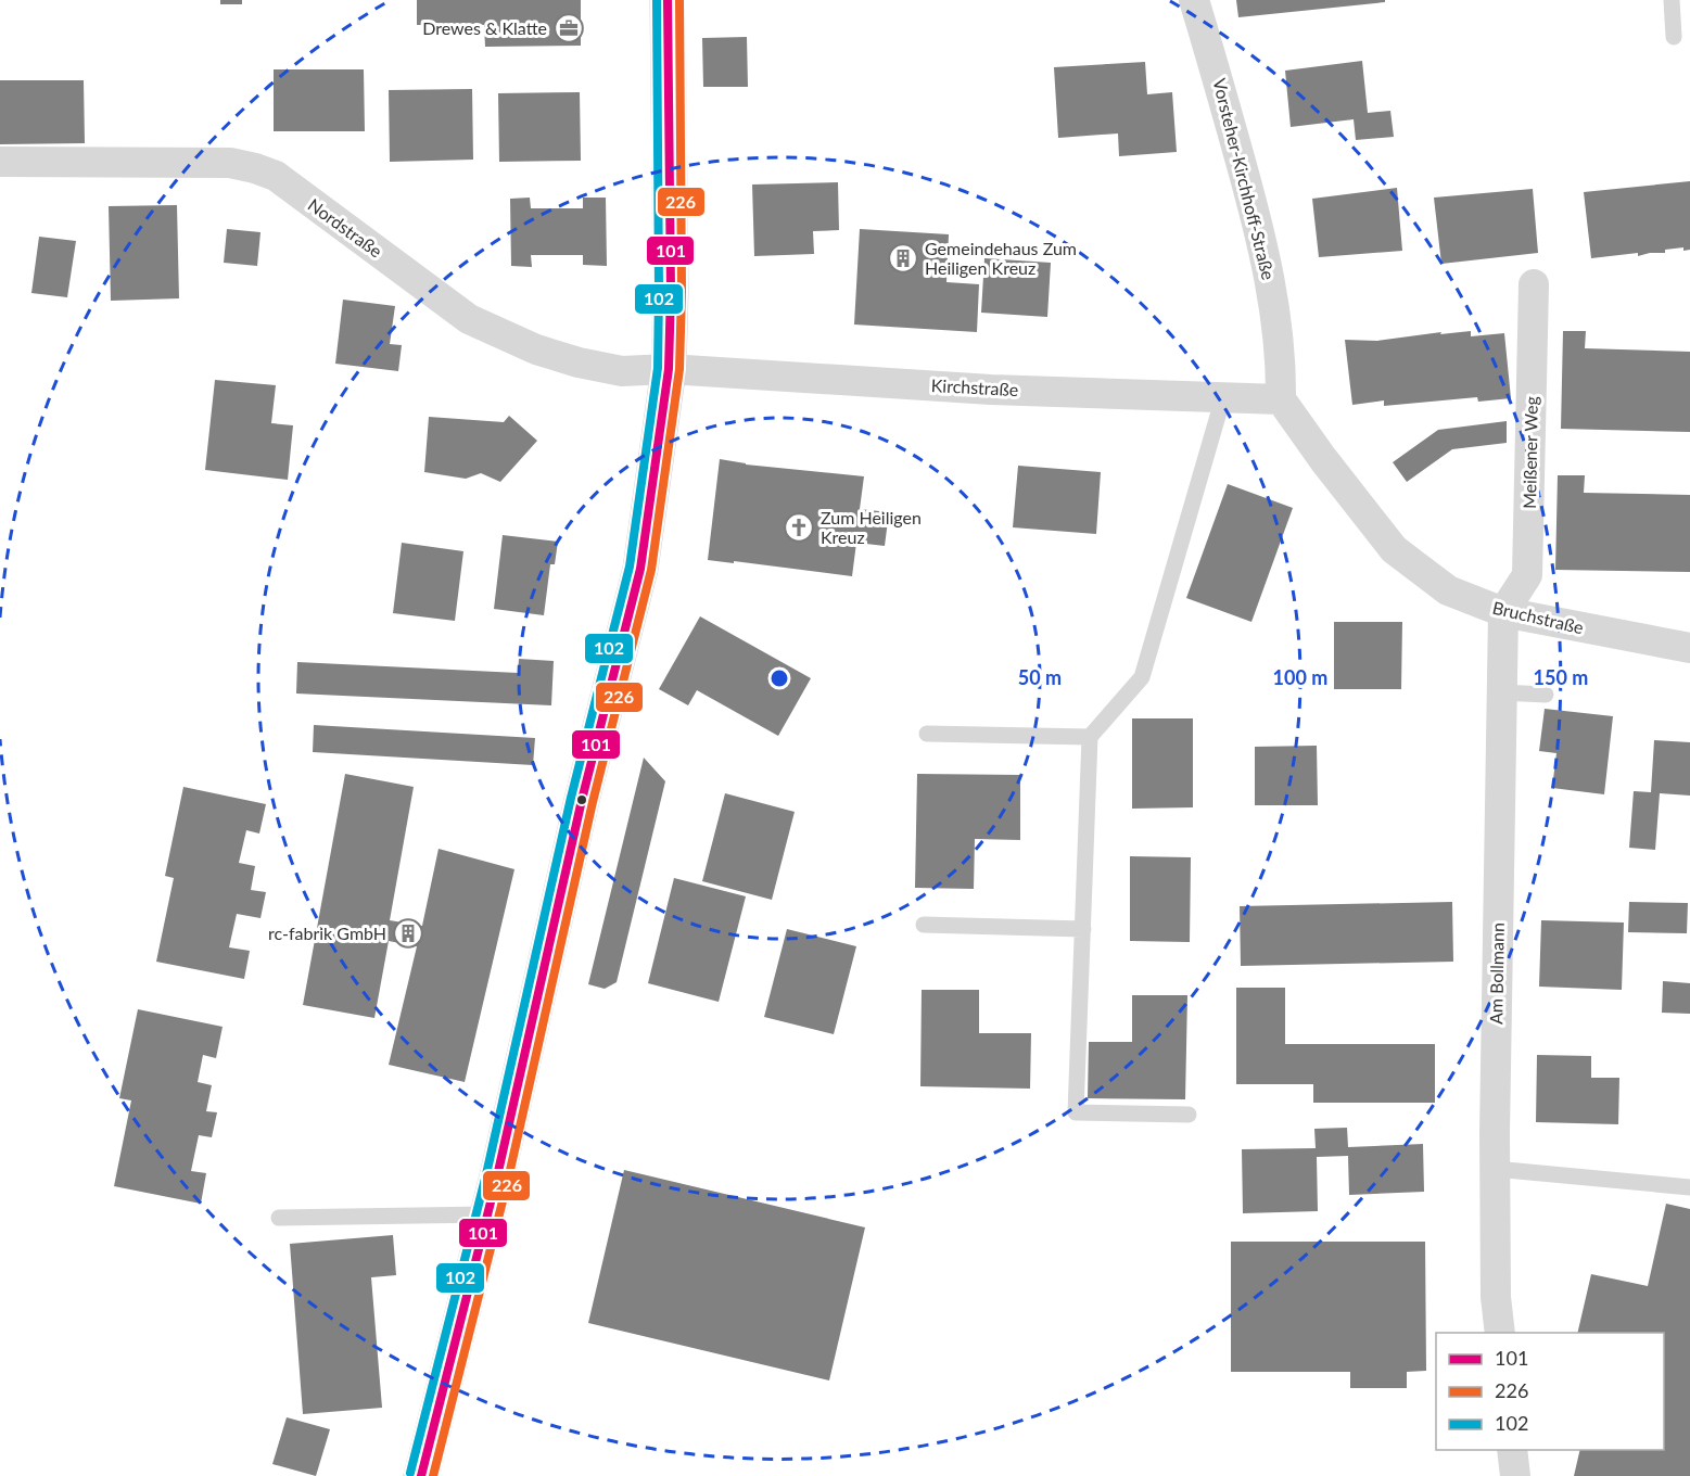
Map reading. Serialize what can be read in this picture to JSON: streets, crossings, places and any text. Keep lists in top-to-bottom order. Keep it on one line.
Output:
{"streets":{"street":["Vorsteher-Kirchhoff-Straße","Nordstraße","Kirchstraße","Meißener Weg","Bruchstraße","Am Bollmann"]},"crossings":[["Vorsteher-Kirchhoff-Straße","Kirchstraße"],["Vorsteher-Kirchhoff-Straße","Bruchstraße"],["Nordstraße","Kirchstraße"],["Kirchstraße","Bruchstraße"],["Meißener Weg","Bruchstraße"],["Meißener Weg","Am Bollmann"],["Bruchstraße","Am Bollmann"]],"places":{"office":["Drewes & Klatte"],"building":["Gemeindehaus Zum Heiligen Kreuz","rc-fabrik GmbH"],"church":["Zum Heiligen Kreuz"]},"lines":["transit line 101","transit line 226","transit line 102"],"legend":["101","226","102"],"rings":["50 m","100 m","150 m"]}
